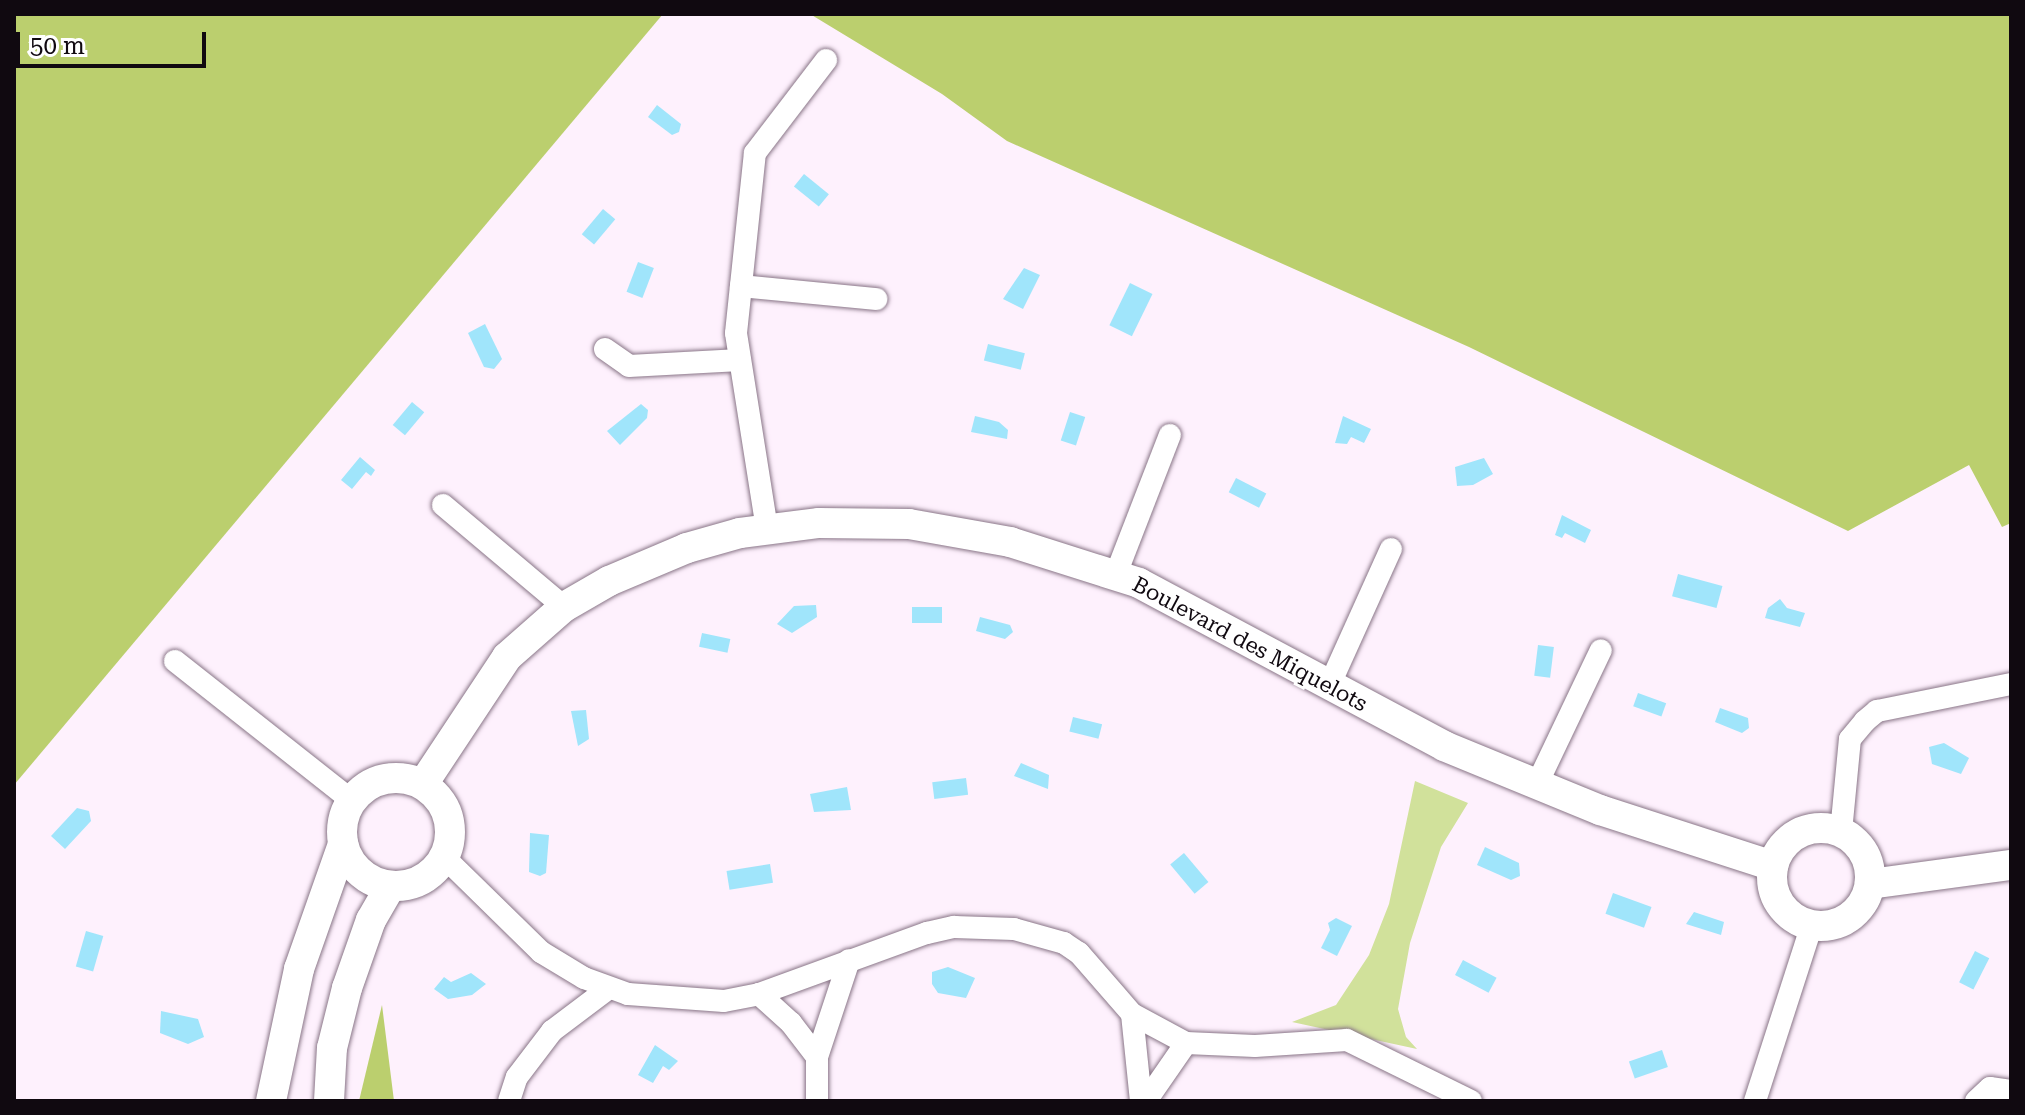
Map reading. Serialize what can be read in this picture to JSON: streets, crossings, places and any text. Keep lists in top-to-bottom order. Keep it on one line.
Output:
{"streets":{"main road":["Boulevard des Miquelots"]},"scale_bar":"50 m"}
